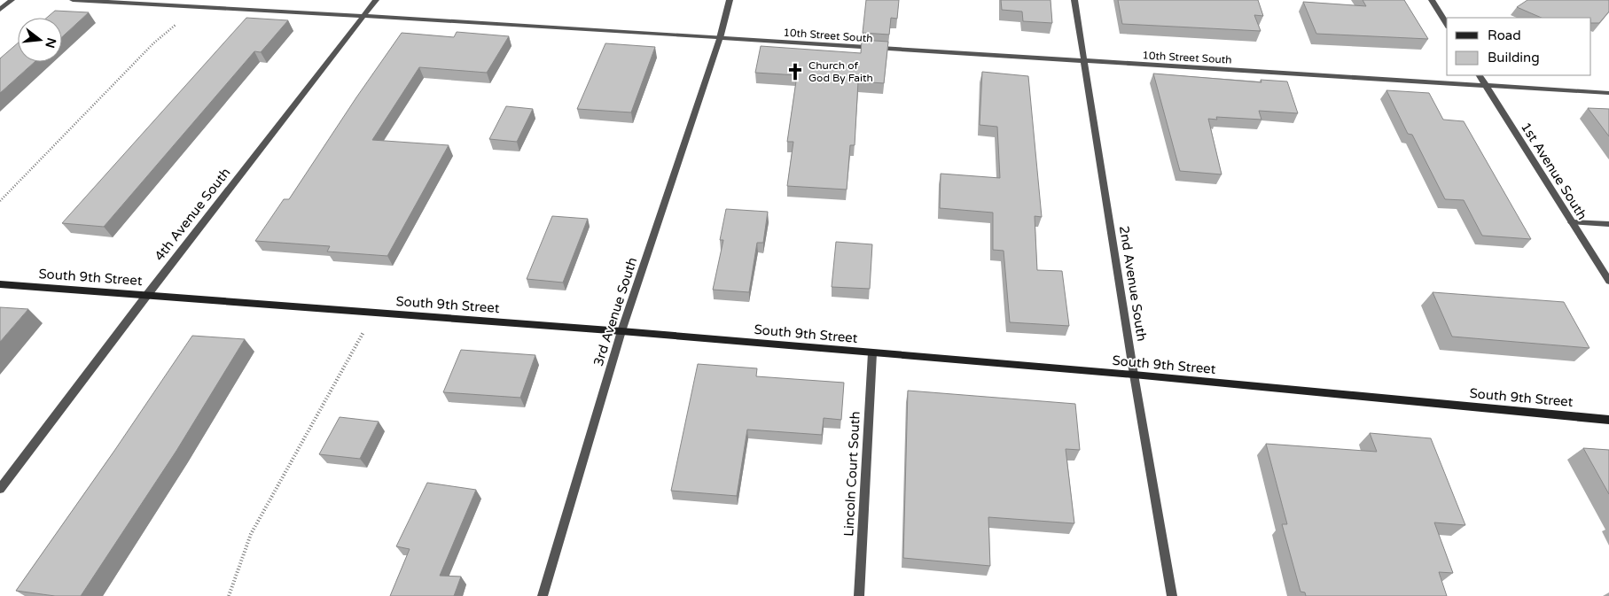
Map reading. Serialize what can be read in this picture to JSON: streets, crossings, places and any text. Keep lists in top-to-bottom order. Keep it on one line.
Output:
{"streets":{"street":["10th Street South","1st Avenue South","4th Avenue South","South 9th Street","2nd Avenue South","3rd Avenue South","Lincoln Court South"]},"crossings":[["10th Street South","1st Avenue South"],["10th Street South","4th Avenue South"],["10th Street South","2nd Avenue South"],["10th Street South","3rd Avenue South"],["4th Avenue South","South 9th Street"],["South 9th Street","2nd Avenue South"],["South 9th Street","3rd Avenue South"],["South 9th Street","Lincoln Court South"]],"places":{"church":["Church of God By Faith"]},"legend":["Road","Building"],"north":"right"}
